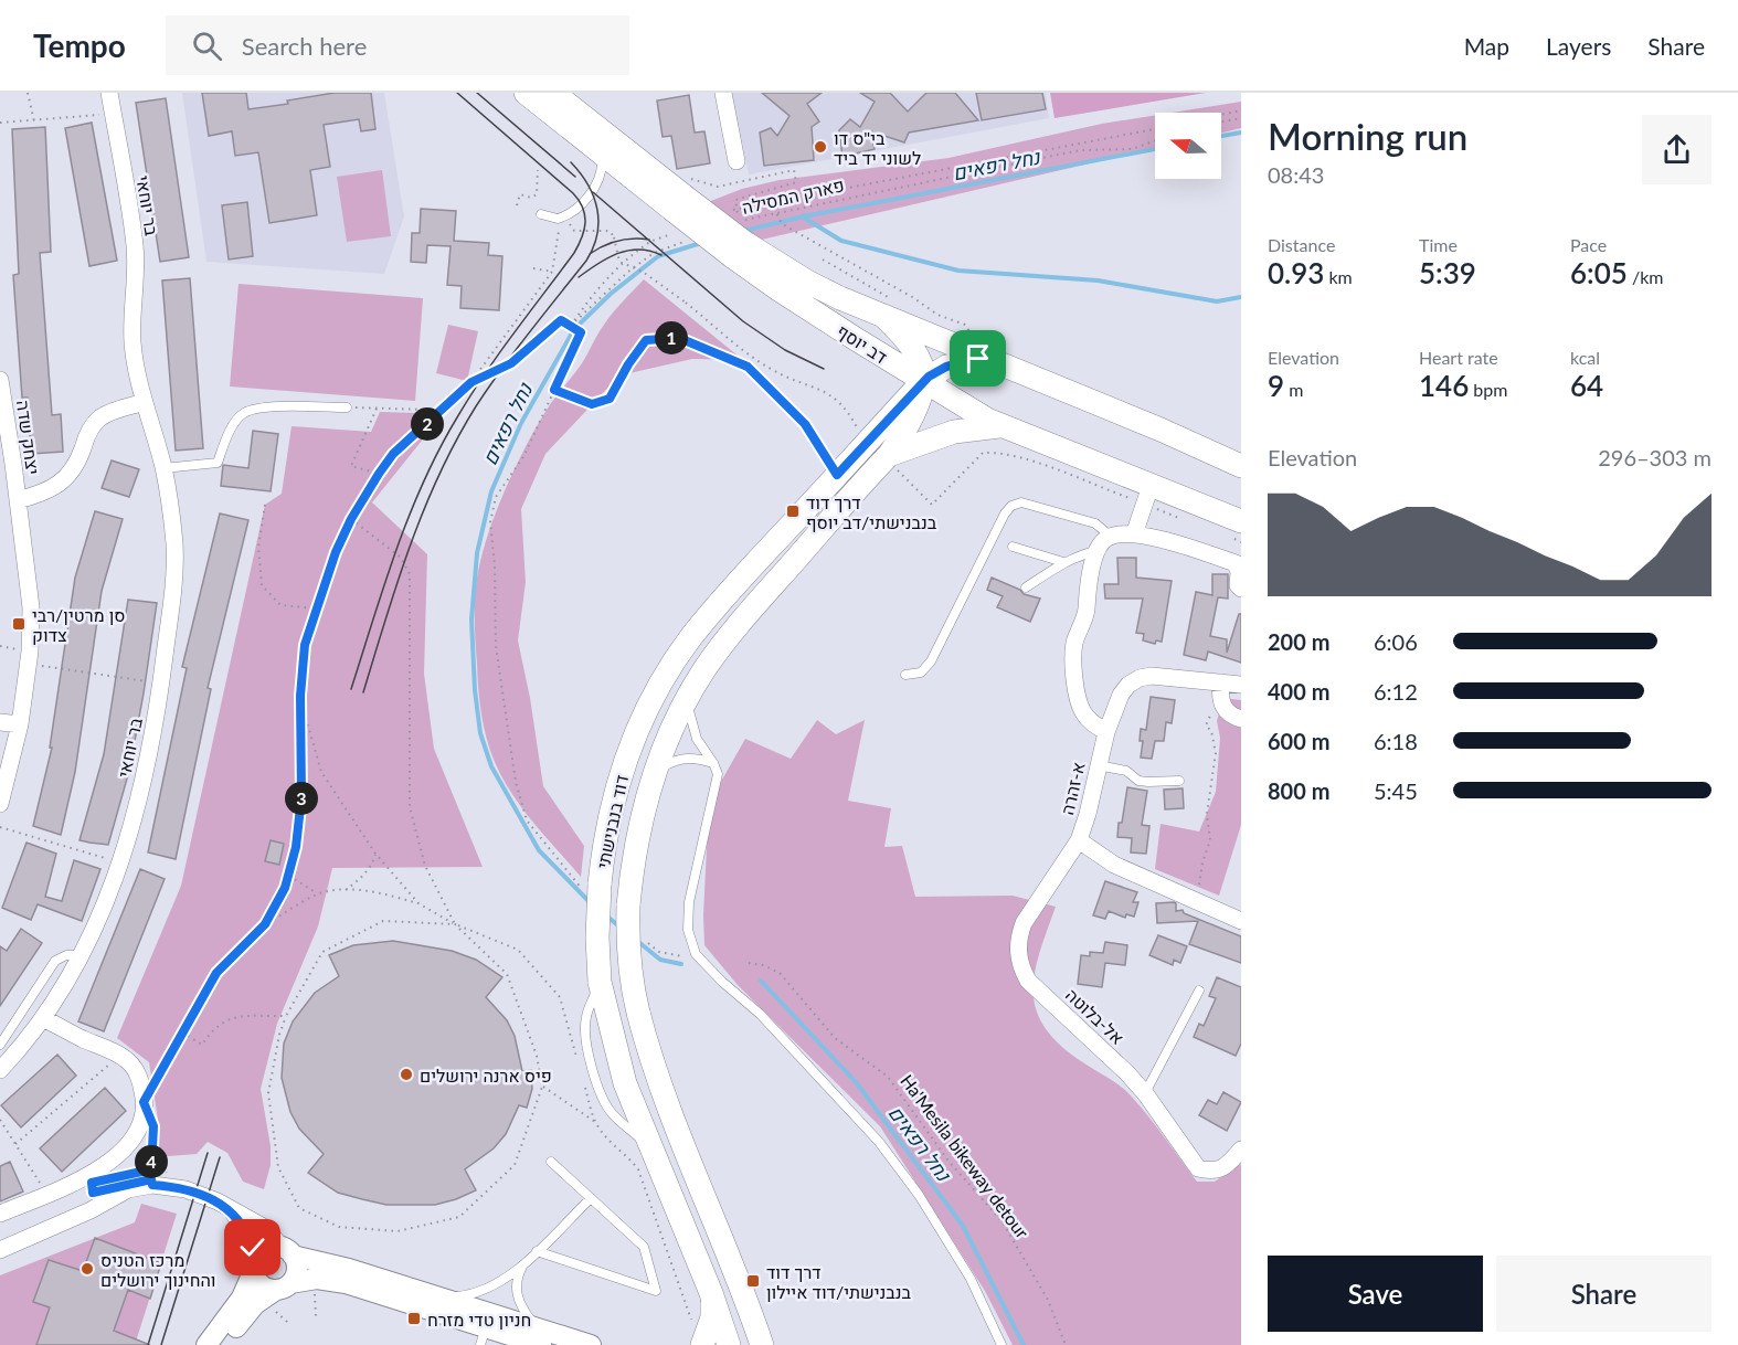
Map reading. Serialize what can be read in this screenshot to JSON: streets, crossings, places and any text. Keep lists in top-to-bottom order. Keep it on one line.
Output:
{"streets":{"main road":["דב יוסף","דוד בנבנישתי"],"street":["בר יוחאי","יצחק שדה","א-זהרה","אל-בלוטה"],"path":["פארק המסילה","Ha'Mesila bikeway detour"]},"crossings":[["פארק המסילה","דב יוסף"],["דב יוסף","דוד בנבנישתי"],["א-זהרה","אל-בלוטה"]],"water":["נחל רפאים"],"places":{"other":["בי\"ס דו לשוני יד ביד","פיס ארנה ירושלים","מרכז הטניס והחינוך ירושלים"],"transit":["דרך דוד בנבנישתי/דב יוסף","סן מרטין/רבי צדוק","דרך דוד בנבנישתי/דוד איילון","חניון טדי מזרח"]},"north":"left","page":{"header":"Tempo","search":"Search here","nav":["Map","Layers","Share"],"heading":["Morning run","08:43"],"stats":[["Distance","0.93 km"],["Time","5:39"],["Pace","6:05 /km"],["Elevation","9 m"],["Heart rate","146 bpm"],["kcal","64"]],"pins":["1","2","3","4"],"chart":["Elevation","296–303 m"],"list":[{"name":"200 m","note":"6:06"},{"name":"400 m","note":"6:12"},{"name":"600 m","note":"6:18"},{"name":"800 m","note":"5:45"}],"buttons":["Save","Share"]}}
